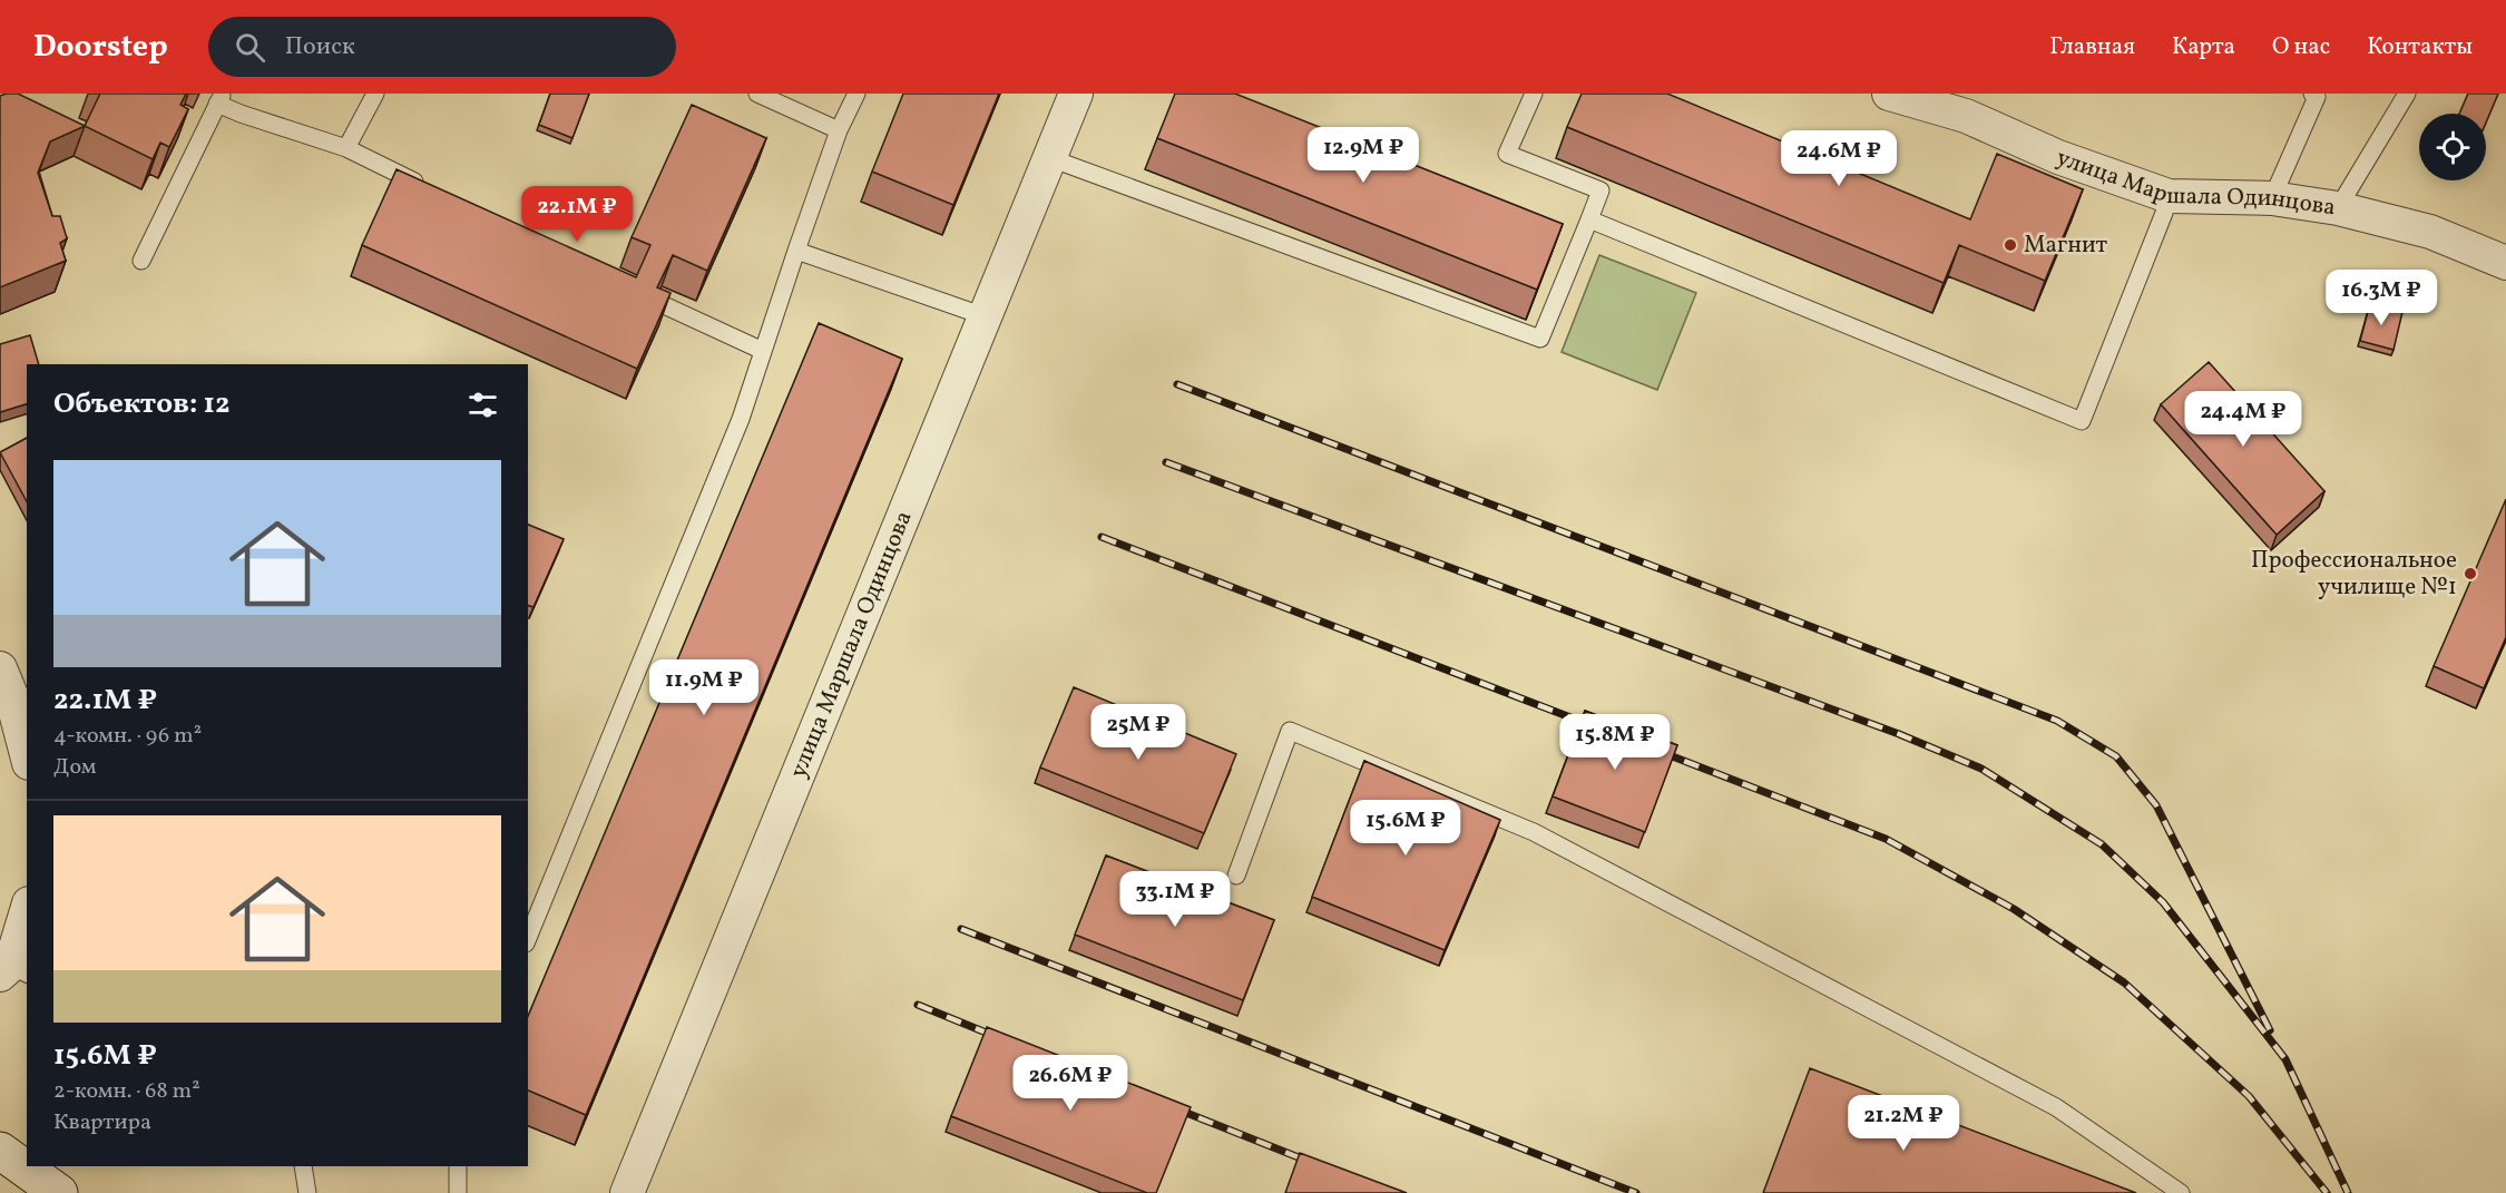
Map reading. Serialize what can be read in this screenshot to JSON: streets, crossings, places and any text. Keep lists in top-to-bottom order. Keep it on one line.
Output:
{"streets":{"street":["улица Маршала Одинцова"]},"places":["Магнит","Профессиональное училище №1"],"page":{"header":"Doorstep","search":"Поиск","nav":["Главная","Карта","О нас","Контакты"],"price":["12.9M ₽","24.6M ₽","22.1M ₽","16.3M ₽","24.4M ₽","11.9M ₽","25M ₽","15.8M ₽","15.6M ₽","33.1M ₽","26.6M ₽","21.2M ₽"],"heading":"Объектов: 12","list":[{"name":"22.1M ₽","note":"4-комн. · 96 m² · Дом"},{"name":"15.6M ₽","note":"2-комн. · 68 m² · Квартира"}]}}
